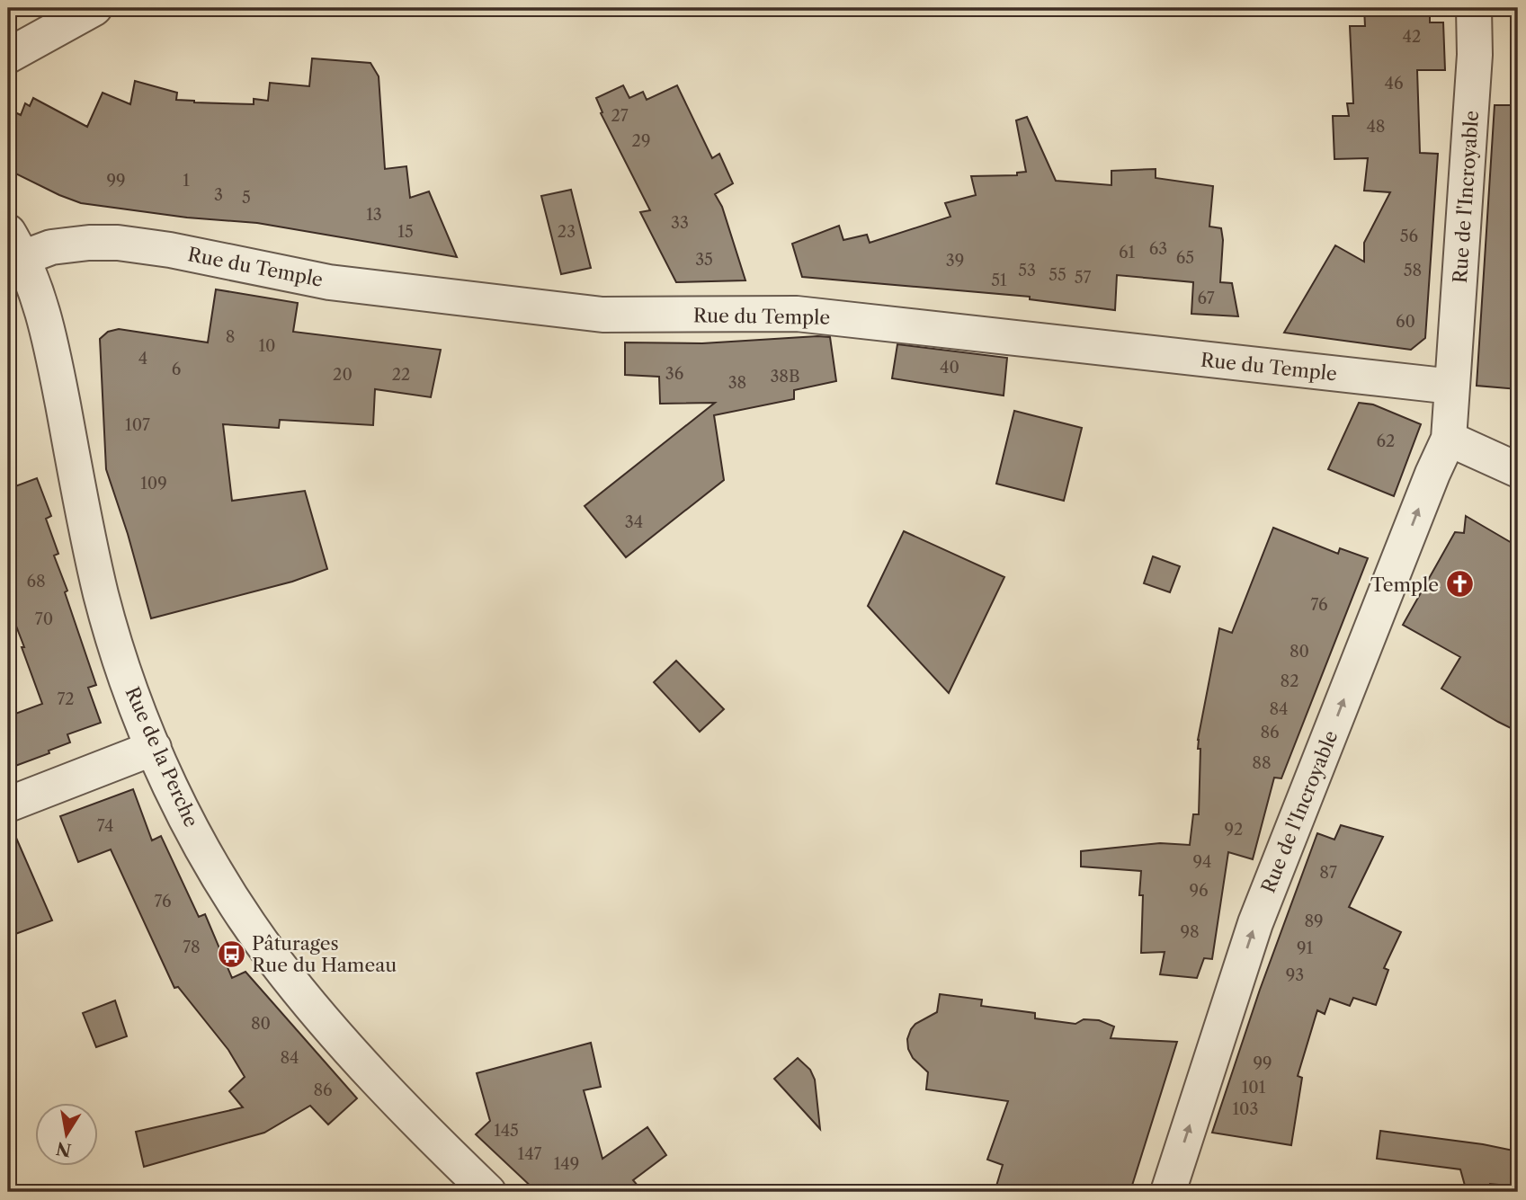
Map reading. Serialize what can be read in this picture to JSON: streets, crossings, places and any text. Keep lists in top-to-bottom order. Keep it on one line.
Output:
{"streets":{"street":["Rue de l'Incroyable","Rue du Temple","Rue de la Perche"]},"crossings":[["Rue de l'Incroyable","Rue du Temple"],["Rue du Temple","Rue de la Perche"]],"one_way":["Rue de l'Incroyable"],"places":{"church":["Temple"],"bus stop":["Pâturages Rue du Hameau"]},"house_numbers":["42","46","27","48","29","99","1","3","5","13","33","15","23","56","63","61","65","35","39","53","58","55","57","51","67","60","8","10","4","40","6","36","20","22","38B","38","107","62","109","34","68","76","70","80","82","72","84","86","88","74","92","94","87","96","76","89","98","78","91","93","80","84","99","101","86","103","145","147","149"],"north":"bottom"}
